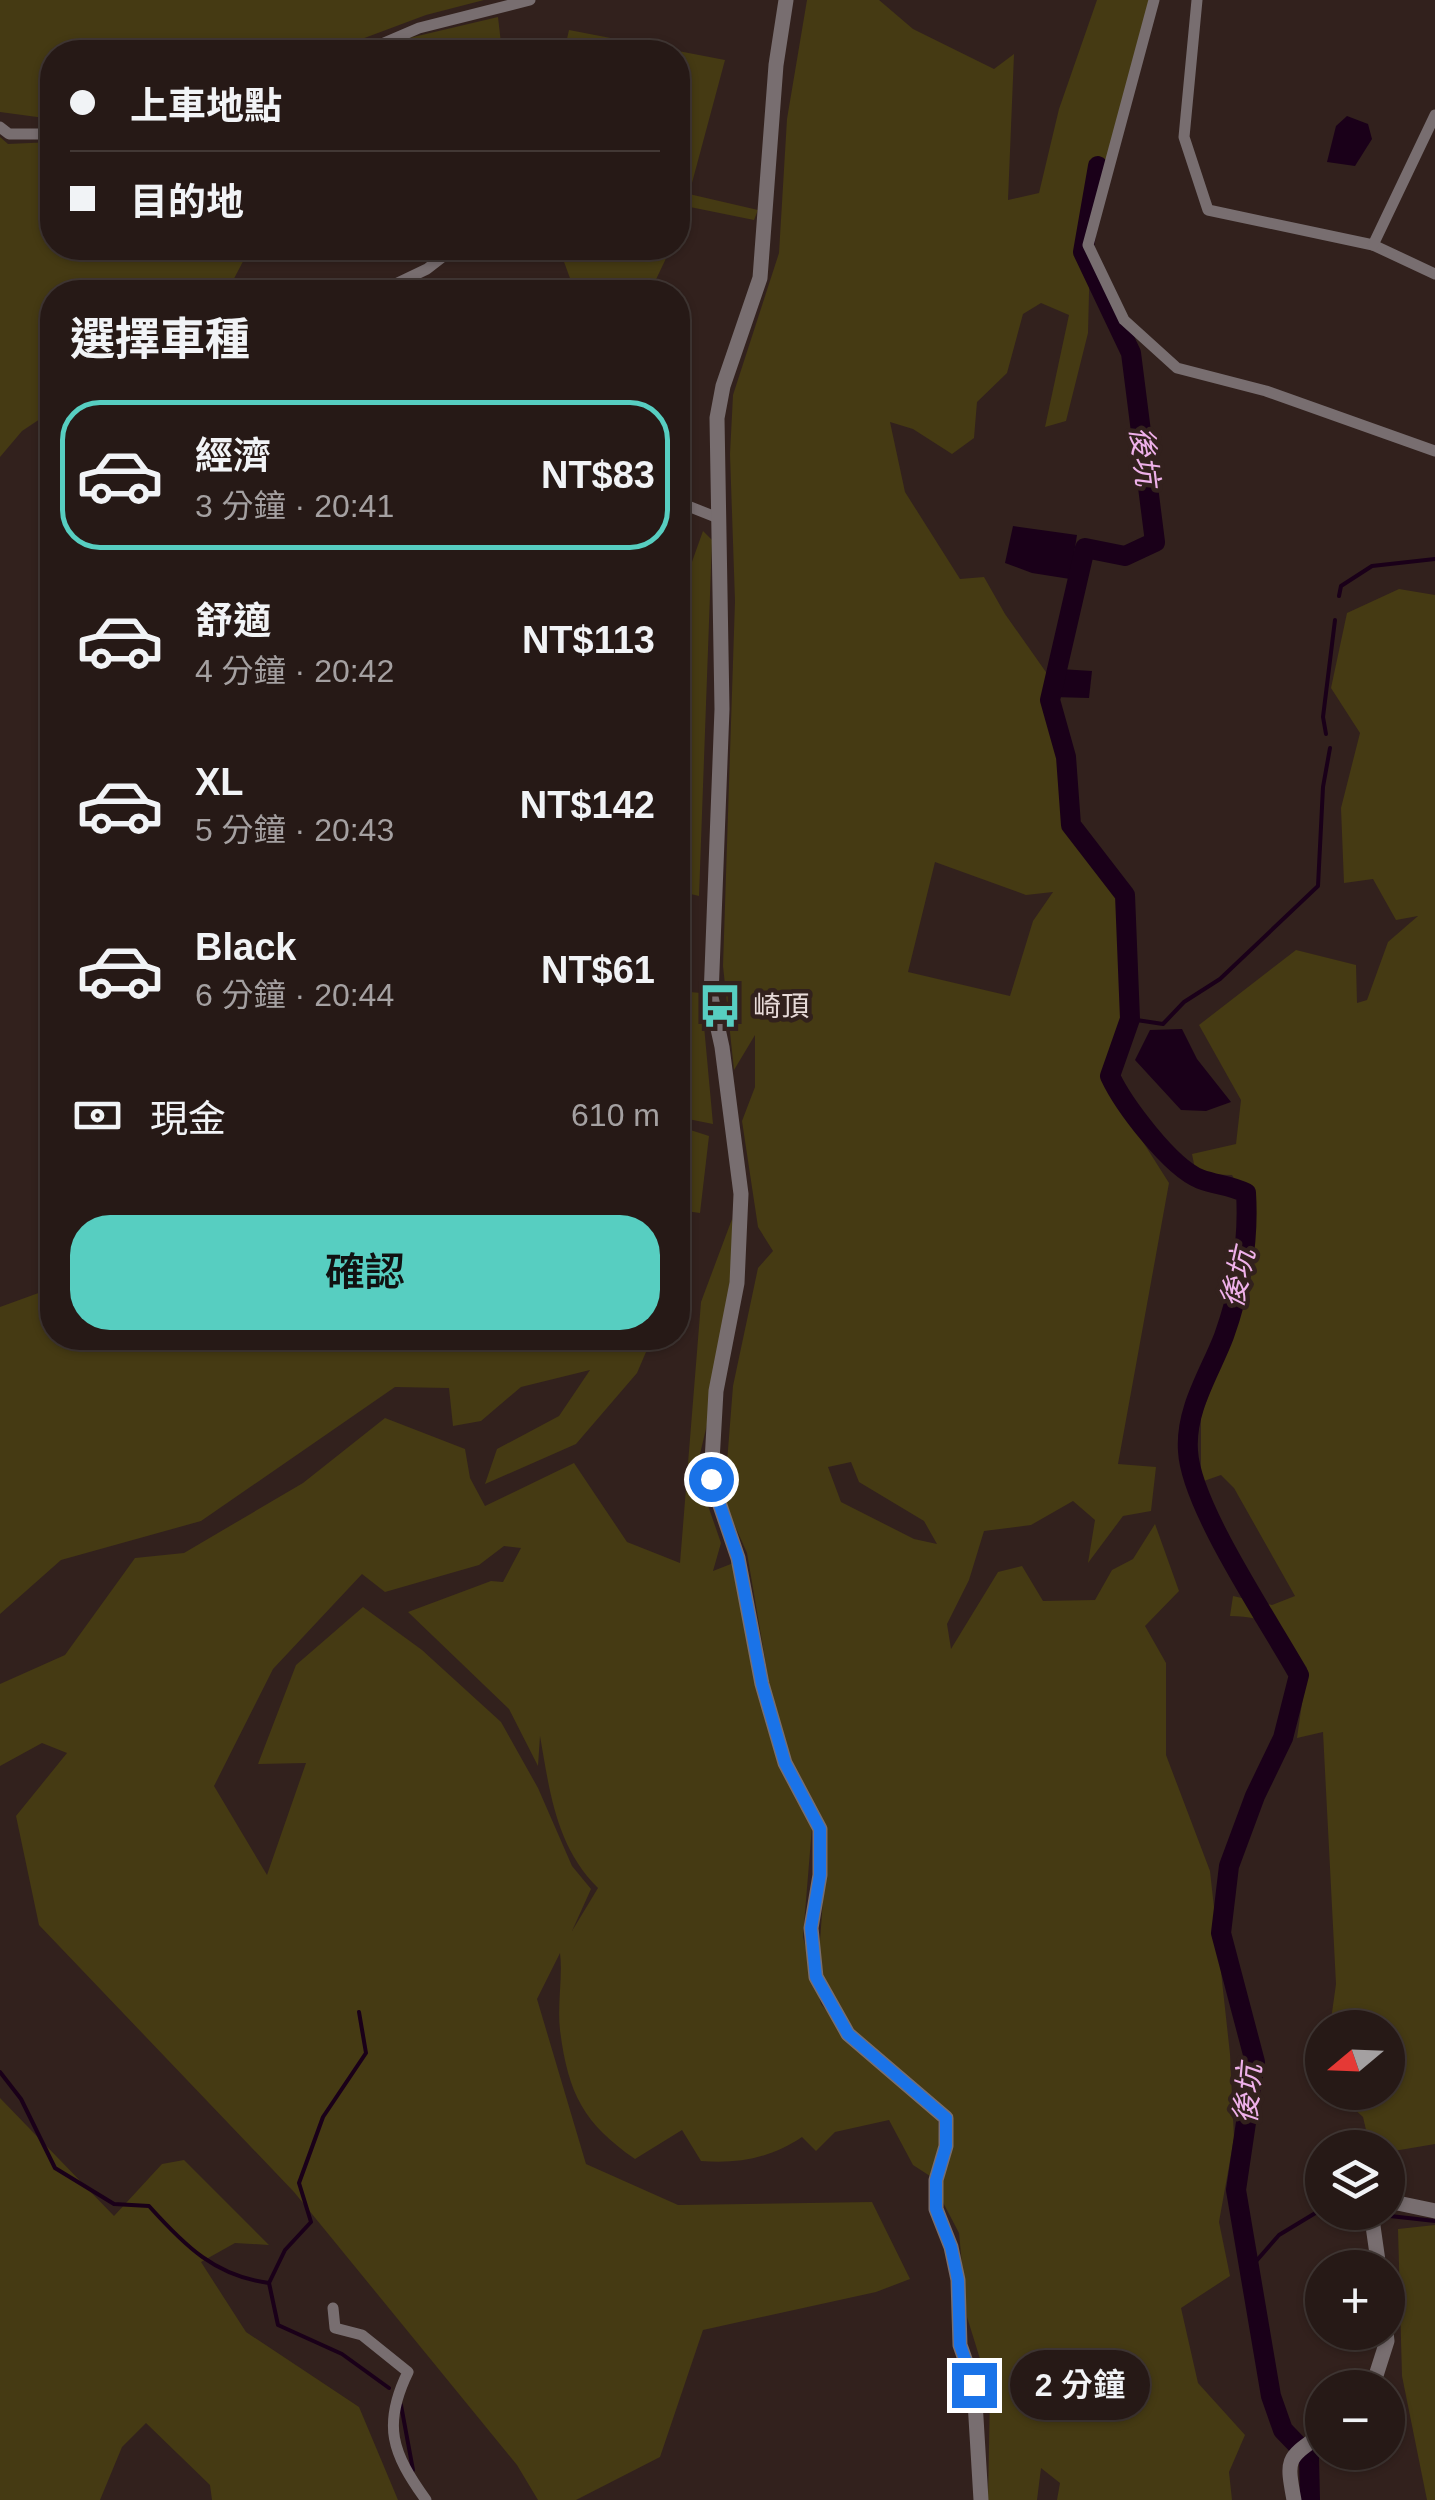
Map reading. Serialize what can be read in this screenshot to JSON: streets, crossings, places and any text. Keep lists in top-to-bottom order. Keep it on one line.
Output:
{"water":["後坑"],"places":{"bus stop":["崎頂"]},"north":"left","page":{"banner":["上車地點","目的地"],"heading":"選擇車種","list":[{"name":"經濟","note":"3 分鐘 · 20:41","value":"NT$83"},{"name":"舒適","note":"4 分鐘 · 20:42","value":"NT$113"},{"name":"XL","note":"5 分鐘 · 20:43","value":"NT$142"},{"name":"Black","note":"6 分鐘 · 20:44","value":"NT$61"}],"pay":["現金","610 m"],"buttons":"確認","map_buttons":["+","−"],"bubble":"2 分鐘"}}
